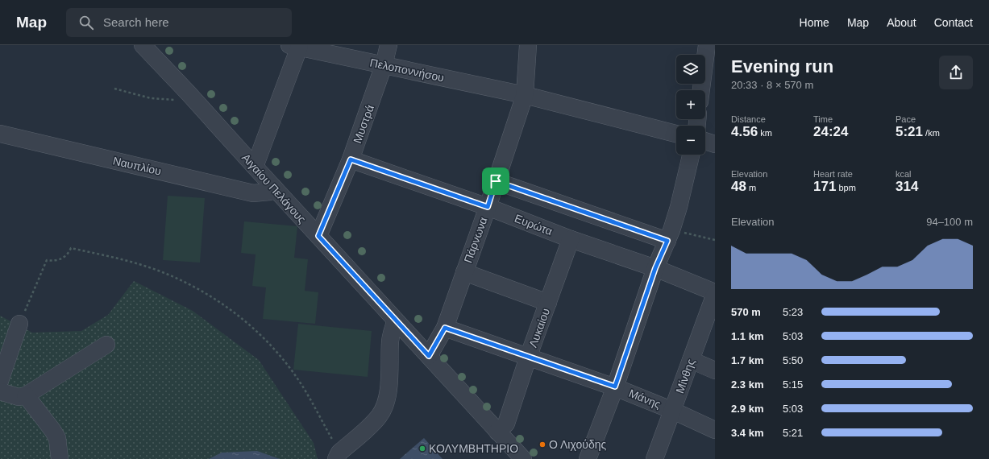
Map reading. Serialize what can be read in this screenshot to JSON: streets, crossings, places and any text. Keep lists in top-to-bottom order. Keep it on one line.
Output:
{"streets":{"street":["Πελοποννήσου","Μυστρά","Ναυπλίου","Αιγαίου Πελάγους","Ευρώτα","Πάρνωνα","Λυκαίου","Μίνθης","Μάνης"]},"crossings":[["Πελοποννήσου","Μυστρά"],["Πελοποννήσου","Πάρνωνα"],["Μυστρά","Αιγαίου Πελάγους"],["Μυστρά","Ευρώτα"],["Ναυπλίου","Αιγαίου Πελάγους"],["Αιγαίου Πελάγους","Πάρνωνα"],["Αιγαίου Πελάγους","Λυκαίου"],["Ευρώτα","Πάρνωνα"],["Ευρώτα","Λυκαίου"],["Ευρώτα","Μίνθης"],["Πάρνωνα","Μάνης"],["Λυκαίου","Μάνης"],["Μίνθης","Μάνης"]],"places":["Ο Λιχούδης","ΚΟΛΥΜΒΗΤΗΡΙΟ"],"page":{"header":"Map","search":"Search here","nav":["Home","Map","About","Contact"],"heading":["Evening run","20:33 · 8 × 570 m"],"map_buttons":["+","−"],"stats":[["Distance","4.56 km"],["Time","24:24"],["Pace","5:21 /km"],["Elevation","48 m"],["Heart rate","171 bpm"],["kcal","314"]],"chart":["Elevation","94–100 m"],"list":[{"name":"570 m","note":"5:23"},{"name":"1.1 km","note":"5:03"},{"name":"1.7 km","note":"5:50"},{"name":"2.3 km","note":"5:15"},{"name":"2.9 km","note":"5:03"},{"name":"3.4 km","note":"5:21"}]}}
